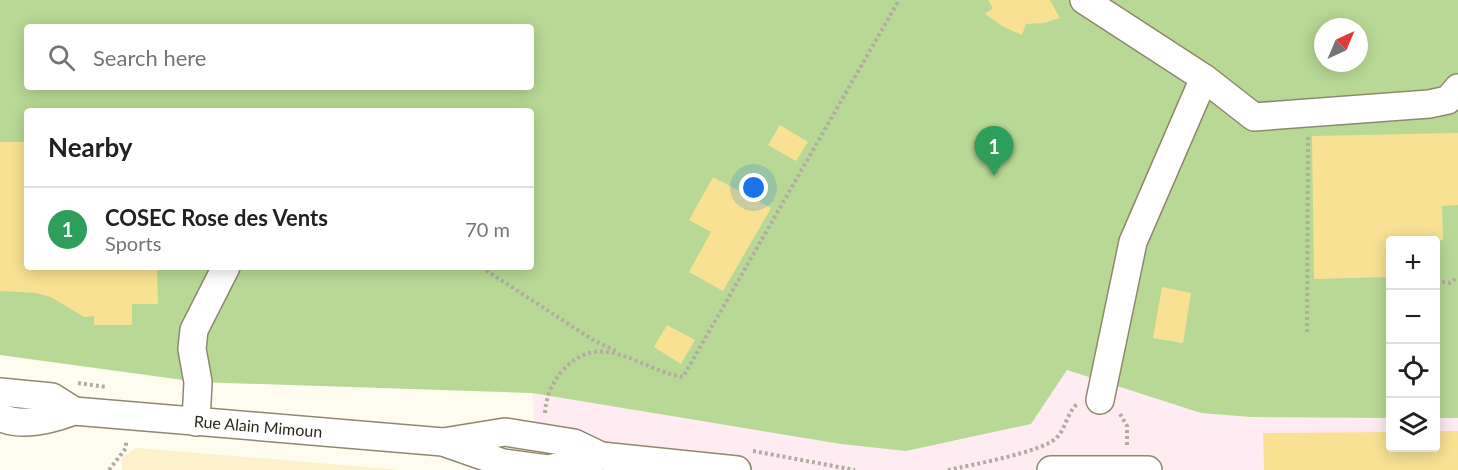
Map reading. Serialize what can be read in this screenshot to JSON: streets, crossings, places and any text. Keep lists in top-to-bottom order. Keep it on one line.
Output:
{"streets":{"street":["Rue Alain Mimoun"]},"north":"top right","page":{"search":"Search here","heading":"Nearby","pins":"1","list":[{"mark":"1","name":"COSEC Rose des Vents","note":"Sports","value":"70 m"}],"map_buttons":["+","−"]}}
